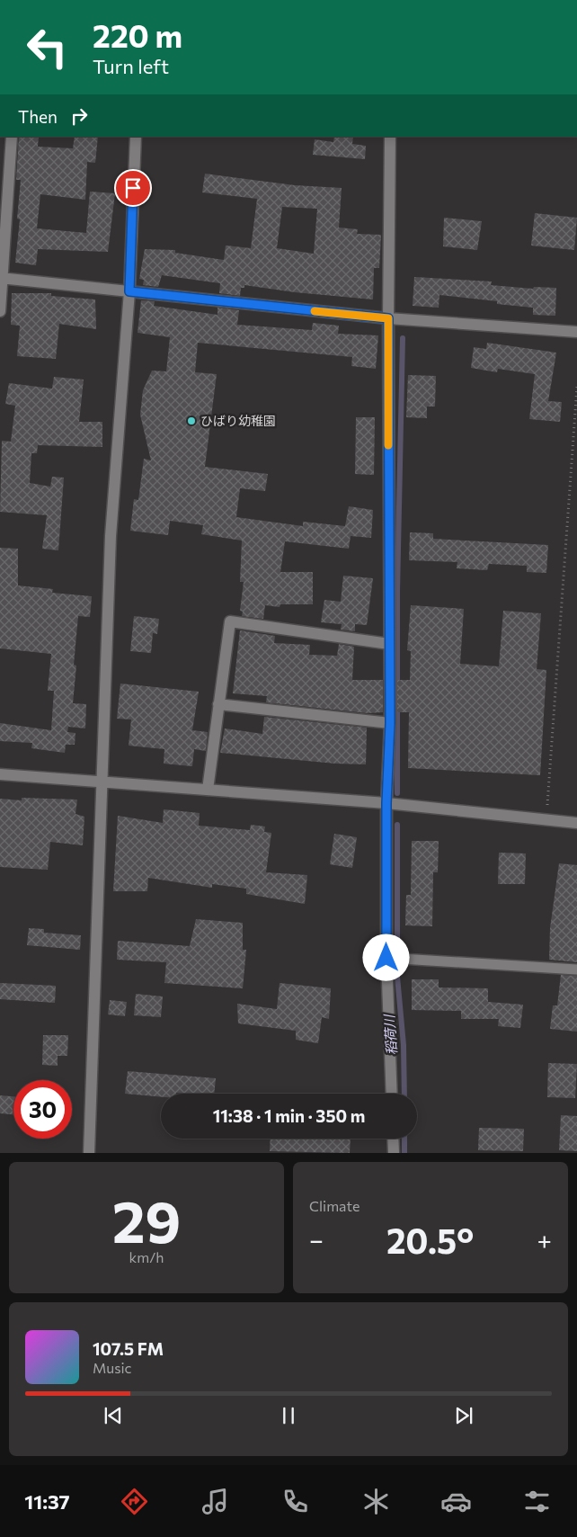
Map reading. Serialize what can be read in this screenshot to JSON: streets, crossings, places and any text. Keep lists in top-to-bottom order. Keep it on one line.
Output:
{"water":["稻荷川"],"places":["ひばり幼稚園"],"page":{"turn":["220 m","Turn left"],"then":"Then","limit":"30","trip":"11:38 · 1 min · 350 m","tile":[["29","km/h"],"Climate"],"heat":["−","20.5°","+"],"song":["107.5 FM","Music"],"tabs":"11:37"}}
